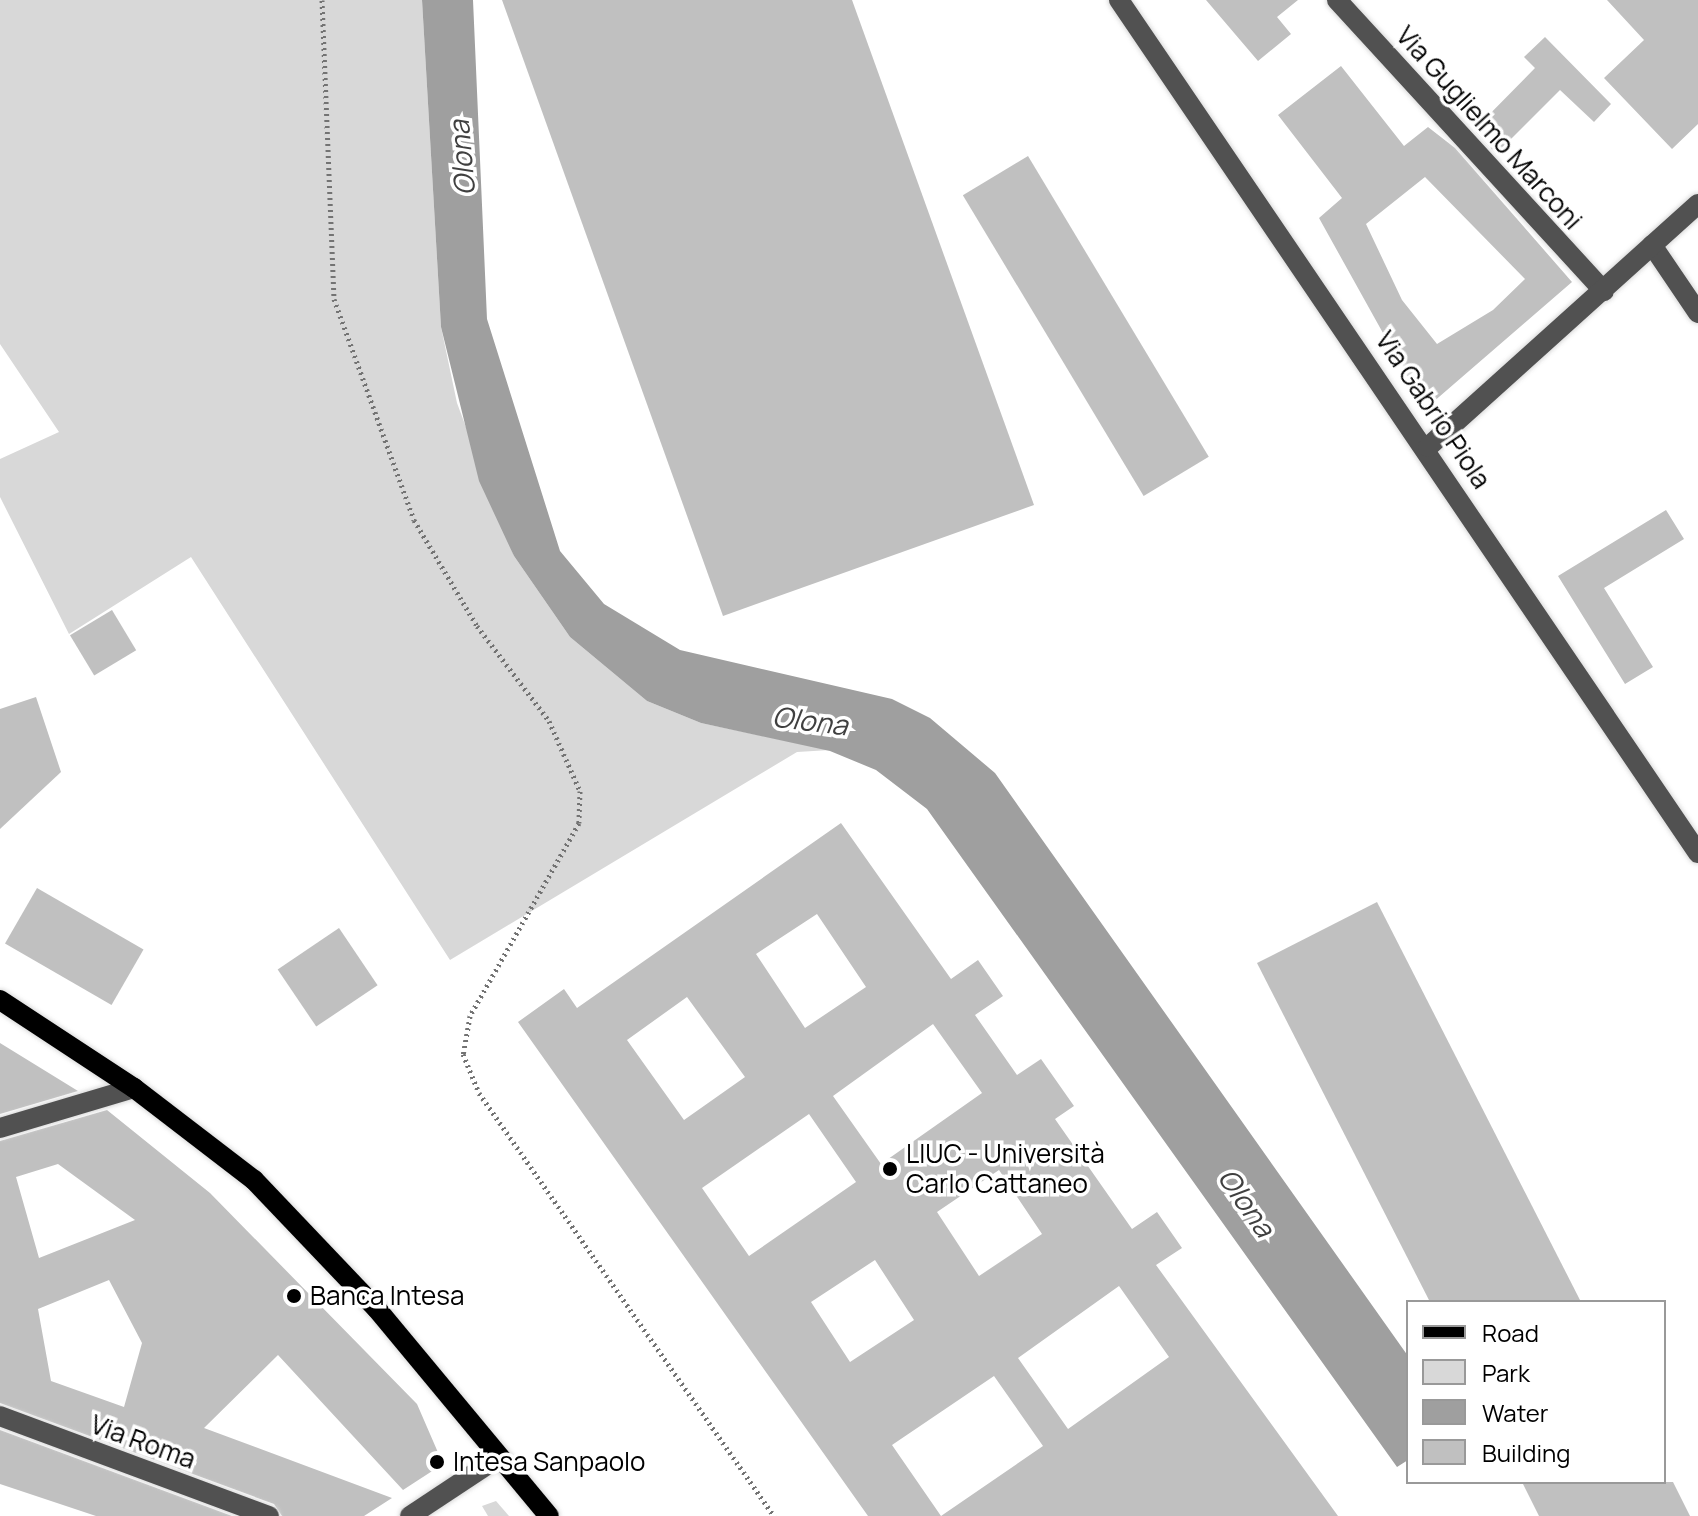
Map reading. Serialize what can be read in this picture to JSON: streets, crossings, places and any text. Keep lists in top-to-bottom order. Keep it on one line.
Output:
{"streets":{"street":["Via Guglielmo Marconi","Via Gabrio Piola","Via Roma"]},"water":["Olona"],"places":["LIUC - Università Carlo Cattaneo","Banca Intesa","Intesa Sanpaolo"],"legend":["Road","Park","Water","Building"]}
